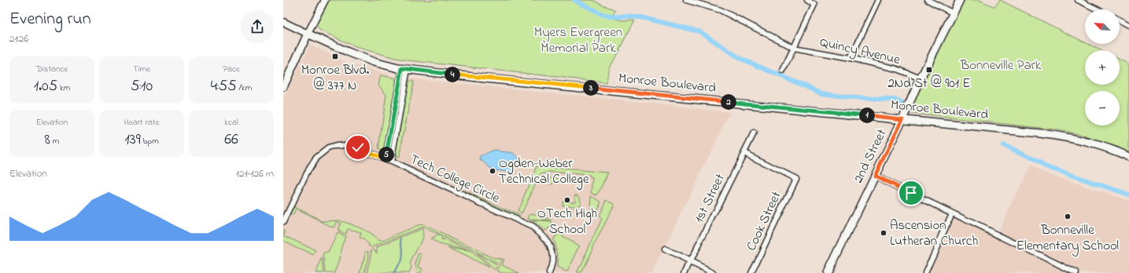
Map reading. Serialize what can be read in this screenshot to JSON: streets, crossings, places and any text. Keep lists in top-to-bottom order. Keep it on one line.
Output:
{"streets":{"main road":["Monroe Boulevard","2nd Street"],"street":["Quincy Avenue","Tech College Circle","1st Street","Cook Street"]},"crossings":[["Quincy Avenue","2nd Street"],["Monroe Boulevard","2nd Street"],["1st Street","Cook Street"]],"parks":["Myers Evergreen Memorial Park","Bonneville Park"],"places":{"transit":["Monroe Blvd. @ 377 N","2Nd St @ 901 E"],"other":["Ogden-Weber Technical College","OTech High School","Bonneville Elementary School","Ascension Lutheran Church"]},"north":"top left","page":{"heading":["Evening run","21:26"],"map_buttons":["+","−"],"stats":[["Distance","1.05 km"],["Time","5:10"],["Pace","4:55 /km"],["Elevation","8 m"],["Heart rate","139 bpm"],["kcal","66"]],"pins":["4","3","2","1","5"],"chart":["Elevation","121–126 m"]}}
